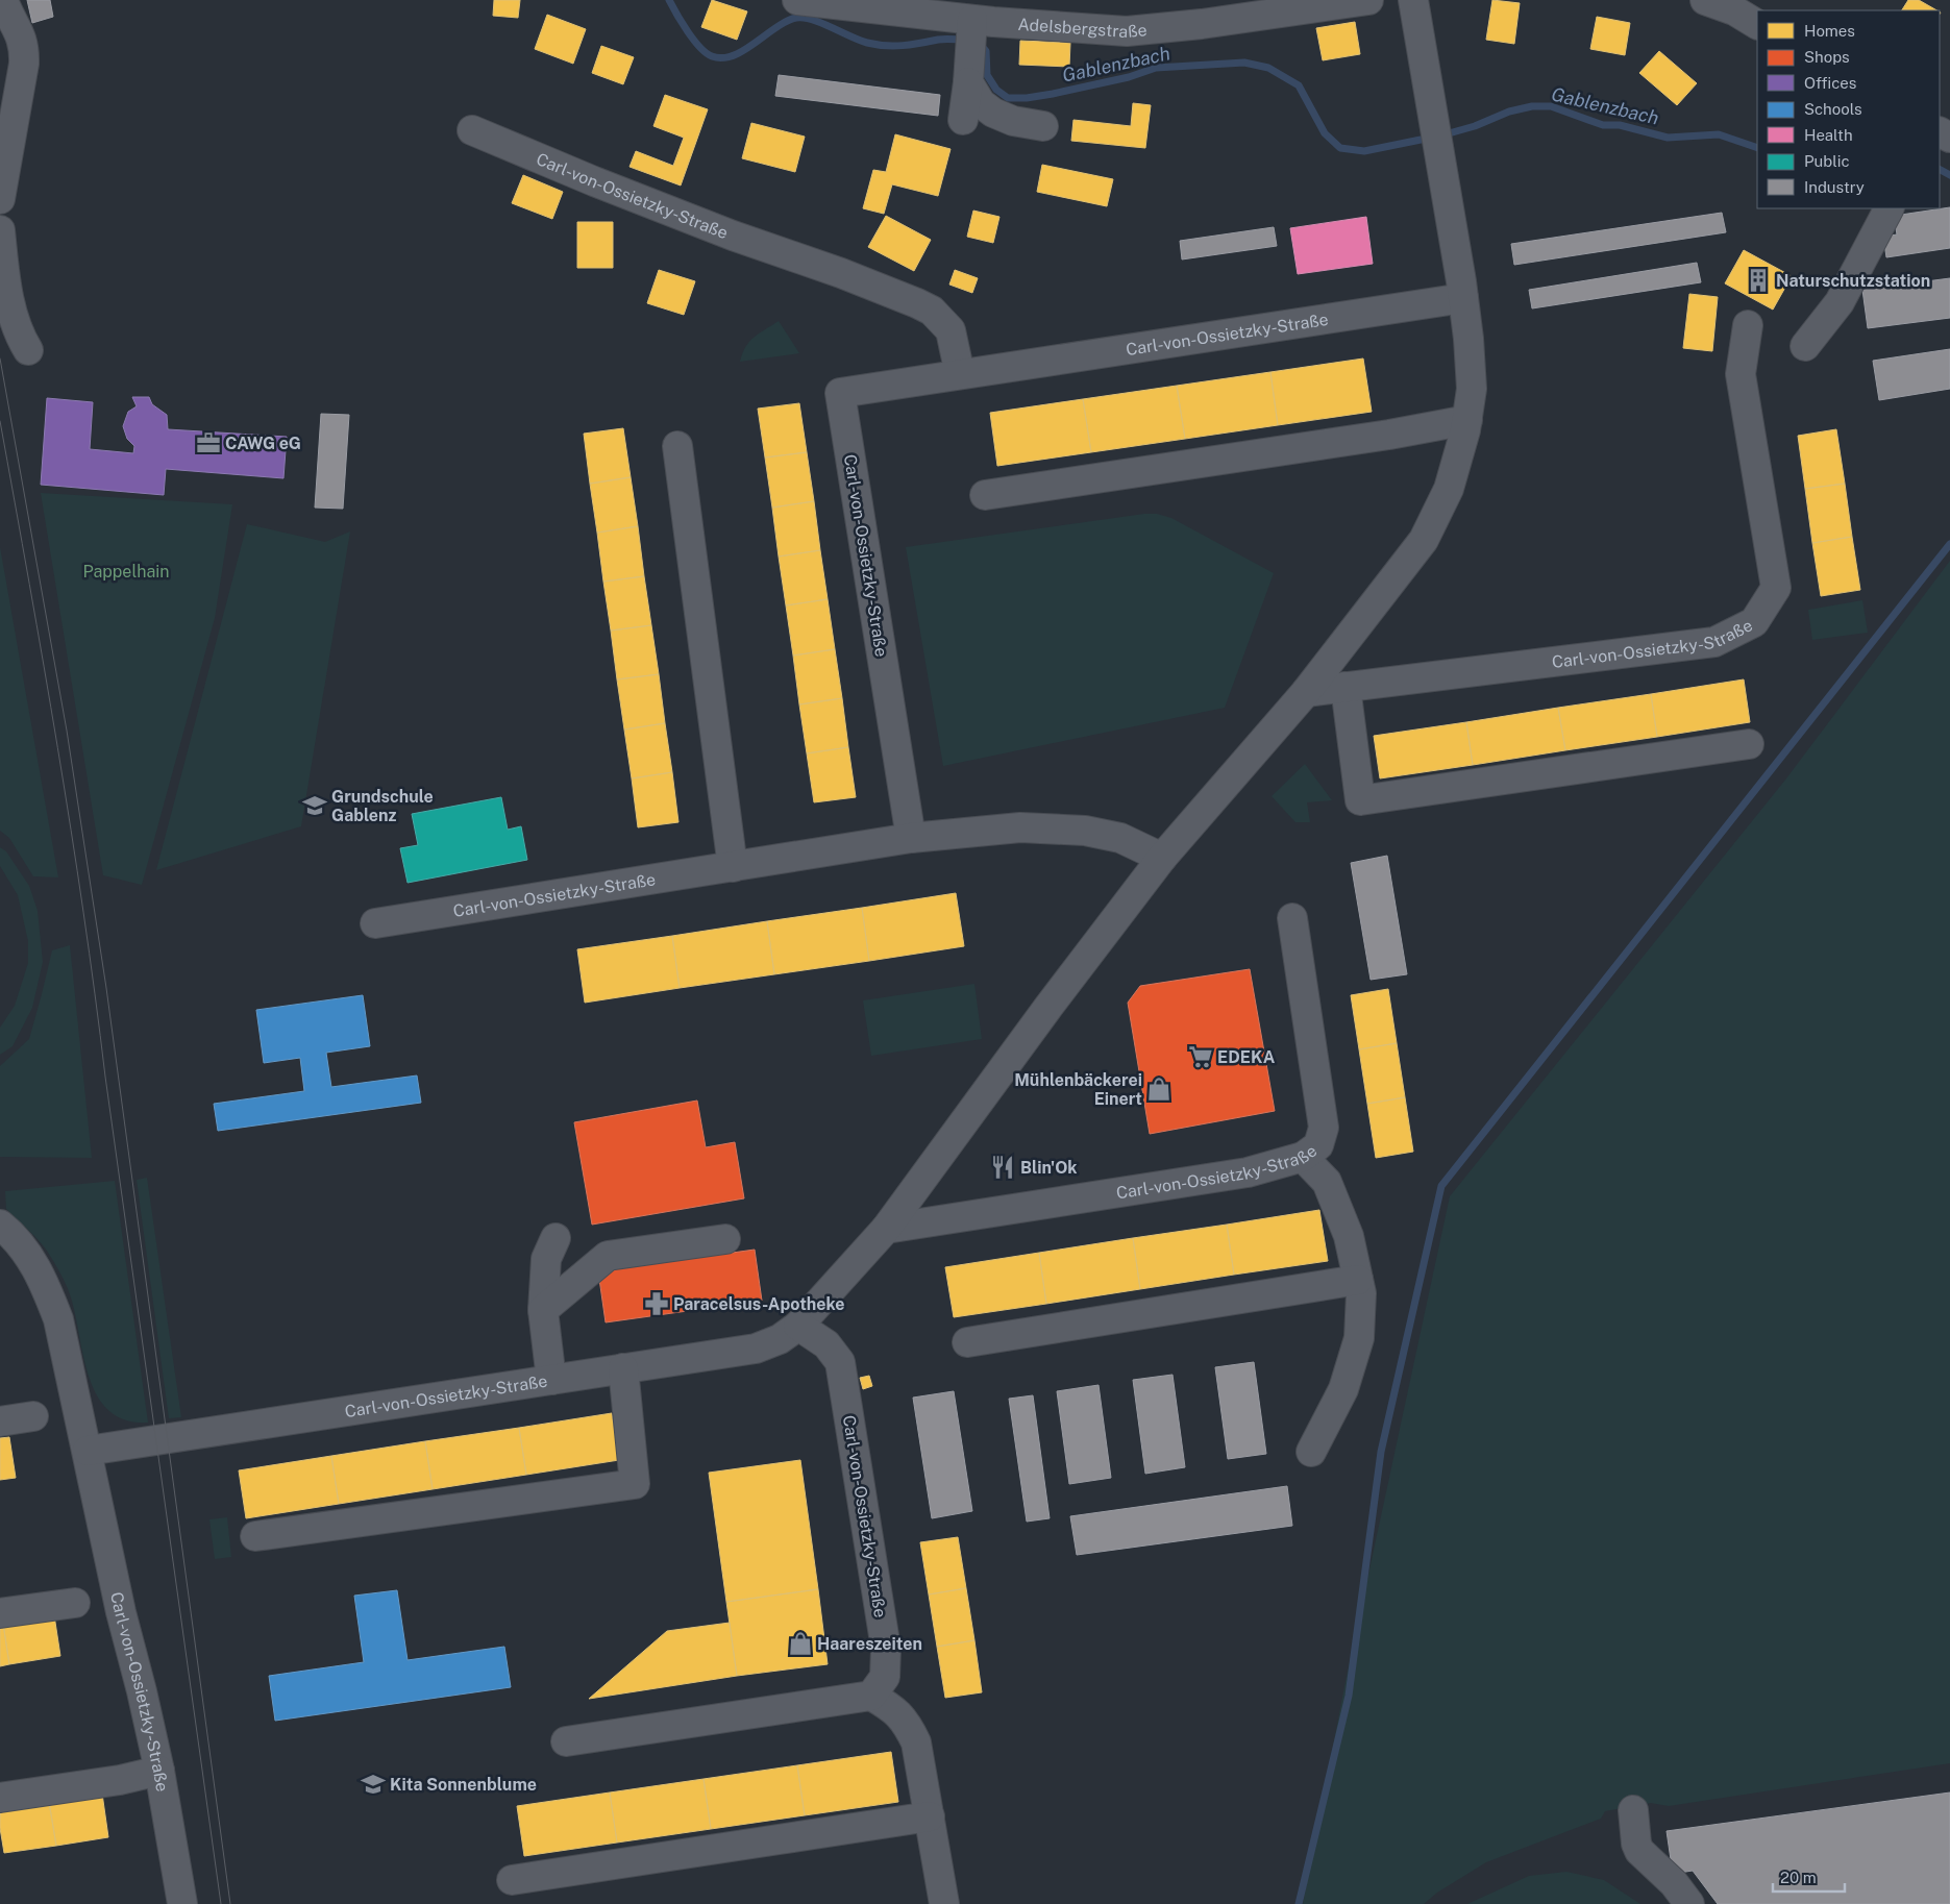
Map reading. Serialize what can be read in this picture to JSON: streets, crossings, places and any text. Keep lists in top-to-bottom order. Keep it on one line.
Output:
{"streets":{"street":["Adelsbergstraße","Carl-von-Ossietzky-Straße"]},"water":["Gablenzbach"],"parks":["Pappelhain"],"places":{"building":["Naturschutzstation"],"office":["CAWG eG"],"school or university":["Grundschule Gablenz","Kita Sonnenblume"],"supermarket":["EDEKA"],"shop":["Mühlenbäckerei Einert","Haareszeiten"],"restaurant":["Blin'Ok"],"pharmacy":["Paracelsus-Apotheke"]},"legend":["Homes","Shops","Offices","Schools","Health","Public","Industry"],"scale_bar":"20 m"}
